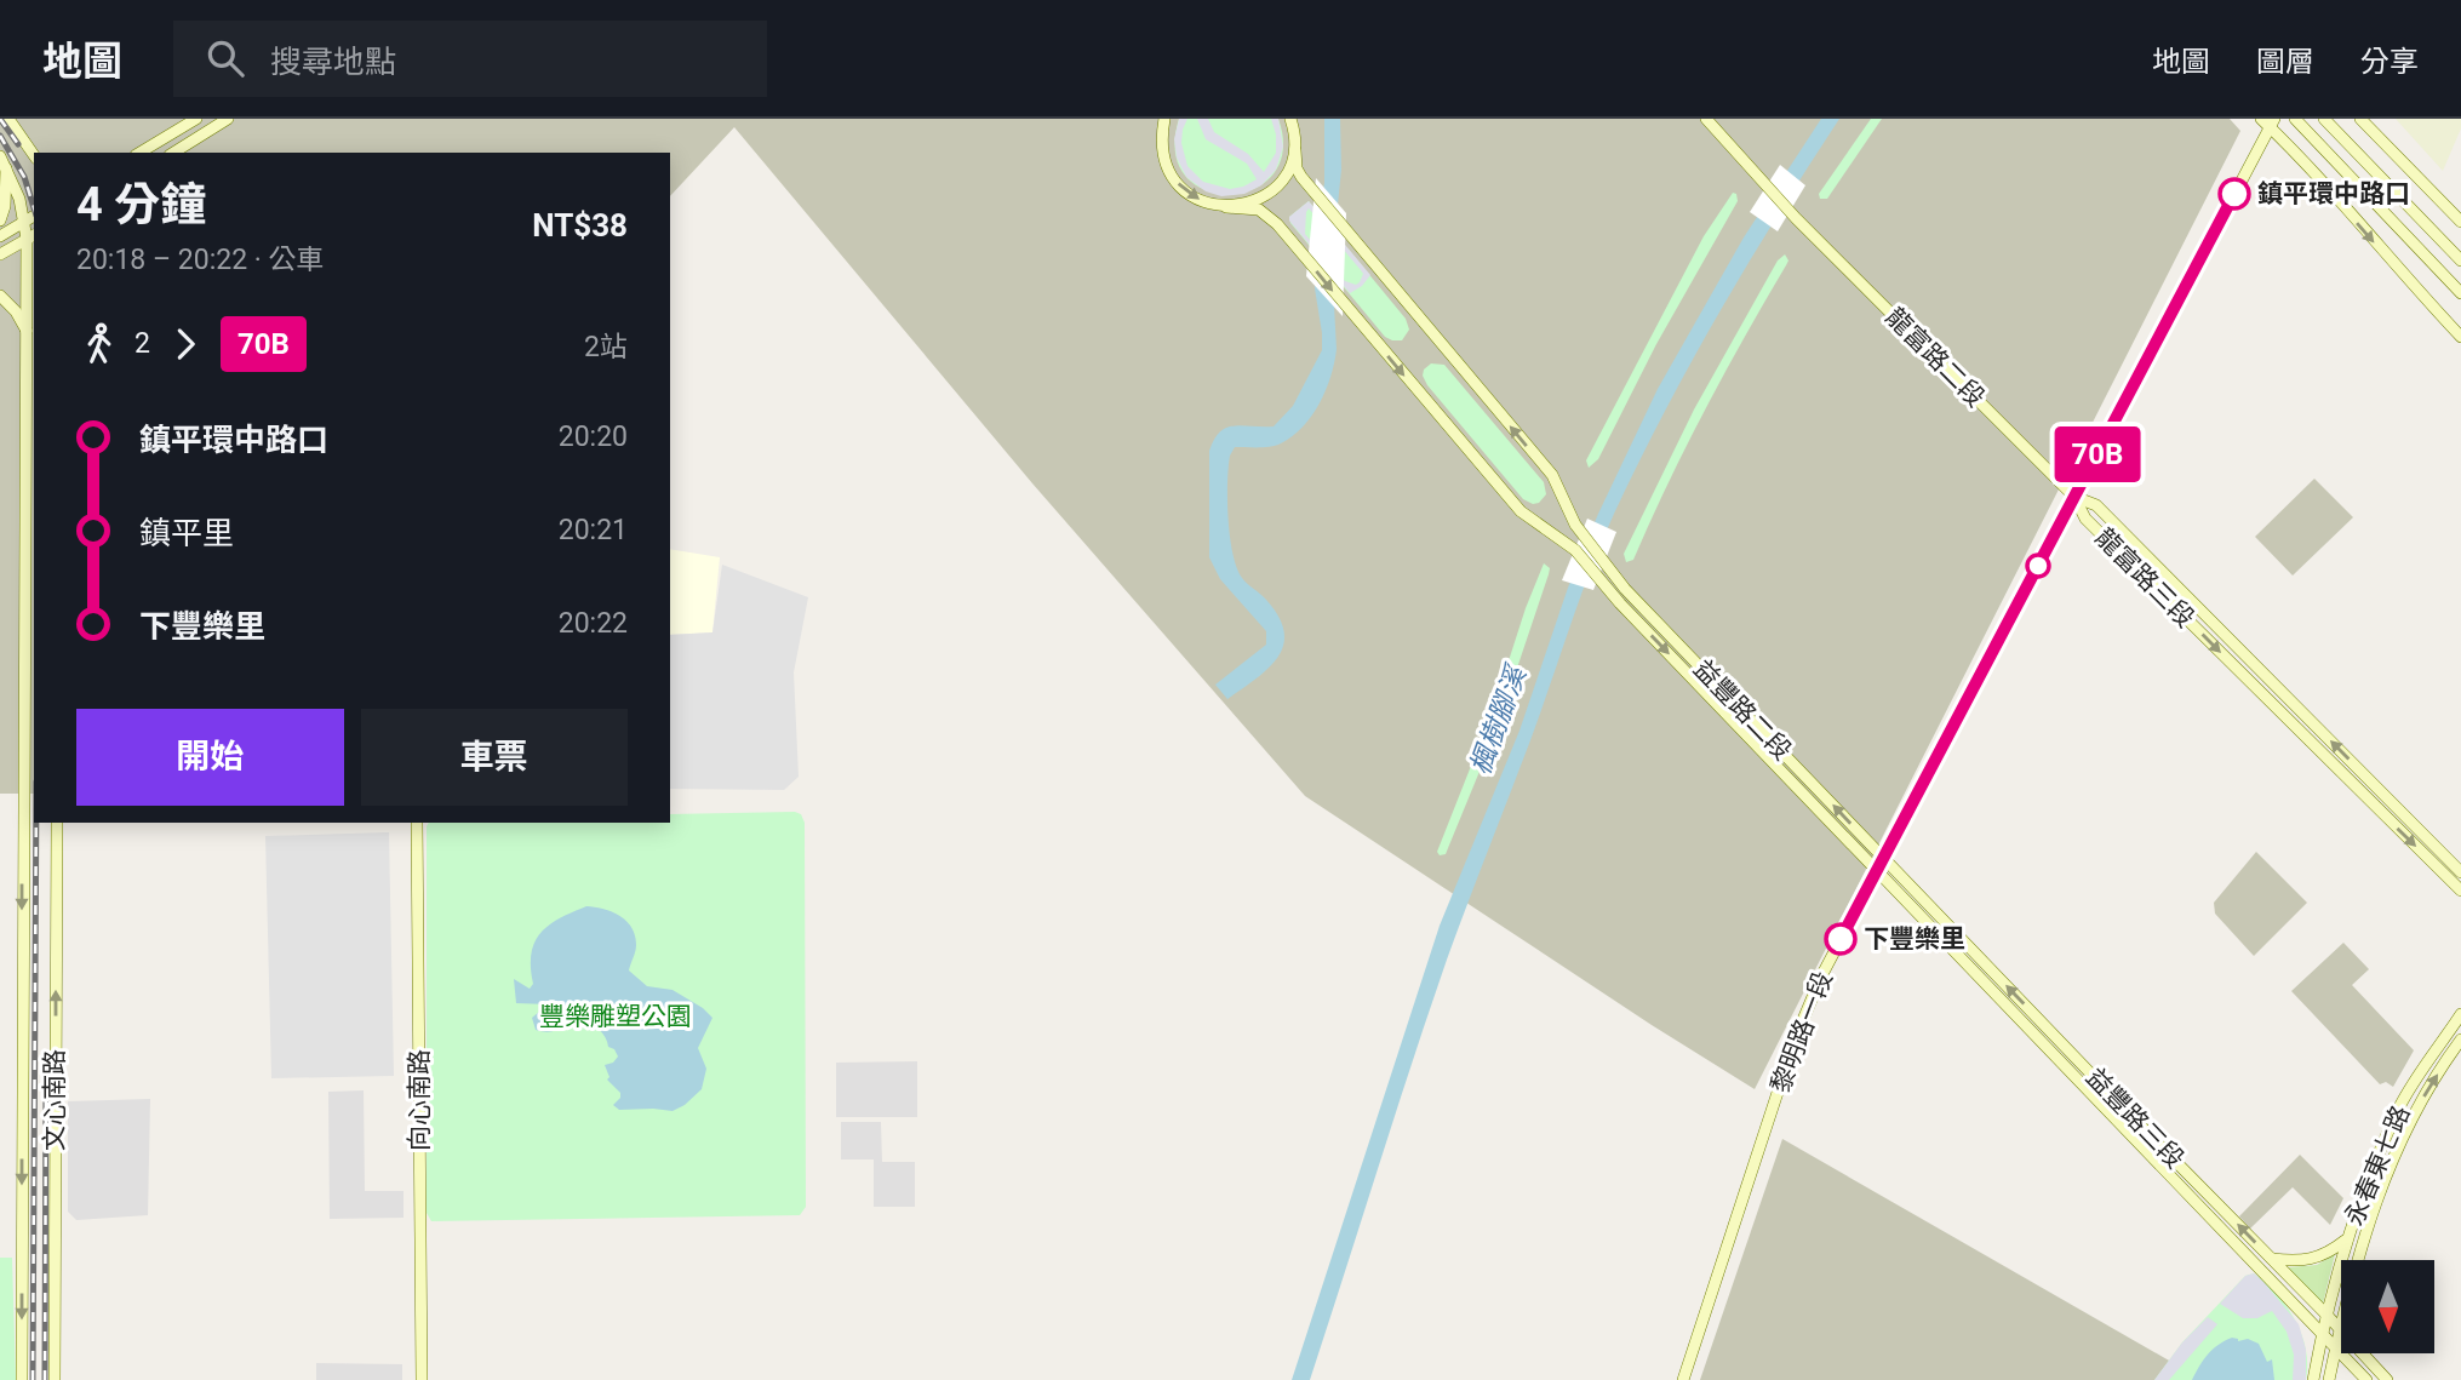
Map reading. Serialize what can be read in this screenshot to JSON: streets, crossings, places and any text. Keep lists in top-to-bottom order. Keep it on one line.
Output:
{"streets":{"street":["龍富路二段","龍富路三段","益豐路二段","黎明路一段","文心南路","向心南路","益豐路三段","永春東七路"]},"crossings":[["龍富路二段","龍富路三段"],["龍富路二段","黎明路一段"],["龍富路三段","黎明路一段"],["益豐路二段","黎明路一段"],["益豐路二段","益豐路三段"],["黎明路一段","益豐路三段"],["益豐路三段","永春東七路"]],"water":["楓樹腳溪"],"parks":["豐樂雕塑公園"],"places":["鎮平環中路口","下豐樂里"],"lines":["bus line 70B"],"north":"bottom","page":{"header":"地圖","search":"搜尋地點","nav":["地圖","圖層","分享"],"on_map":"70B","heading":["4 分鐘","20:18 – 20:22 · 公車","NT$38"],"legs":["2","70B","2站"],"list":[{"name":"鎮平環中路口","value":"20:20"},{"name":"鎮平里","value":"20:21"},{"name":"下豐樂里","value":"20:22"}],"buttons":["開始","車票"]}}
